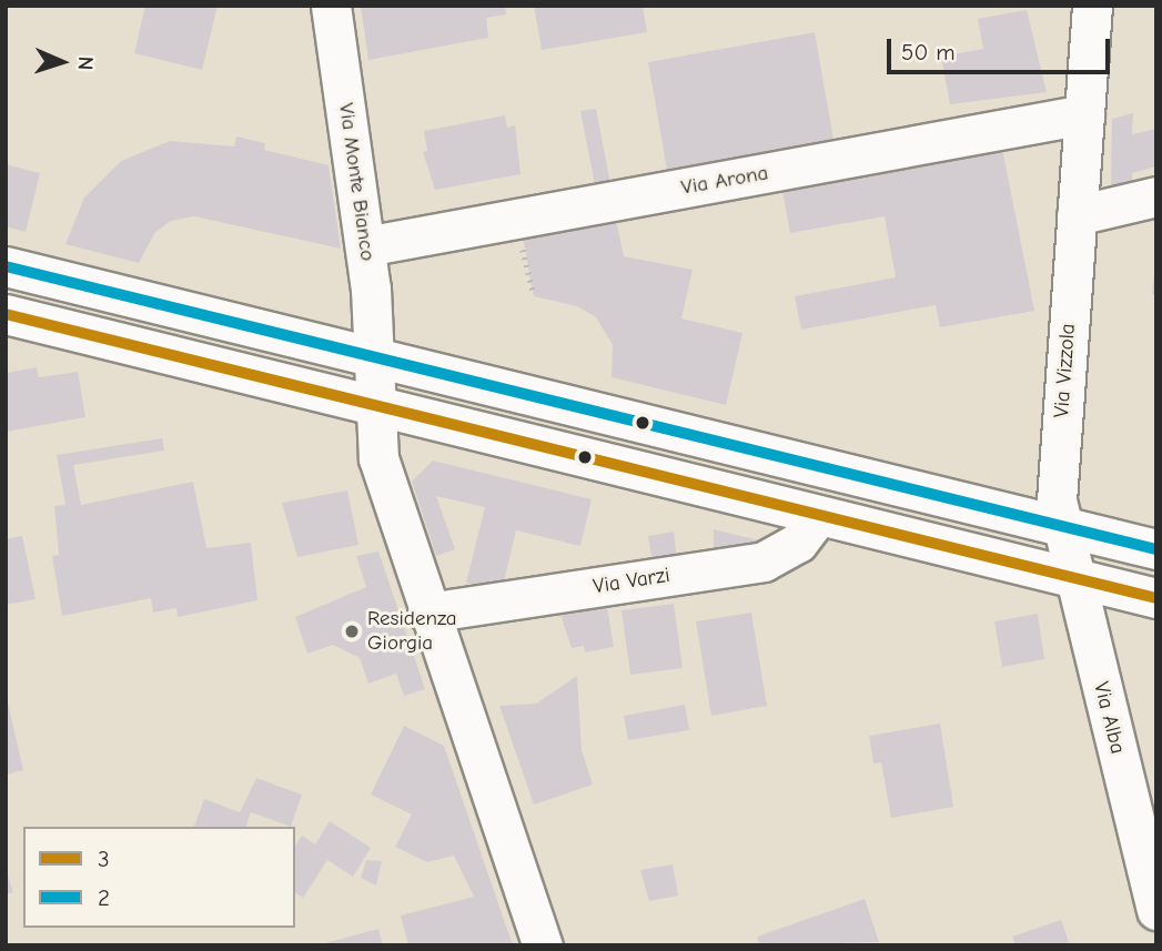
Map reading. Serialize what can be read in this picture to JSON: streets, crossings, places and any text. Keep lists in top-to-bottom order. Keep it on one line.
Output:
{"streets":{"street":["Via Arona","Via Monte Bianco","Via Vizzola","Via Varzi","Via Alba"]},"crossings":[["Via Arona","Via Monte Bianco"],["Via Arona","Via Vizzola"],["Via Vizzola","Via Alba"]],"places":["Residenza Giorgia"],"lines":["transit line 2","transit line 3"],"legend":["3","2"],"scale_bar":"50 m","north":"right"}
